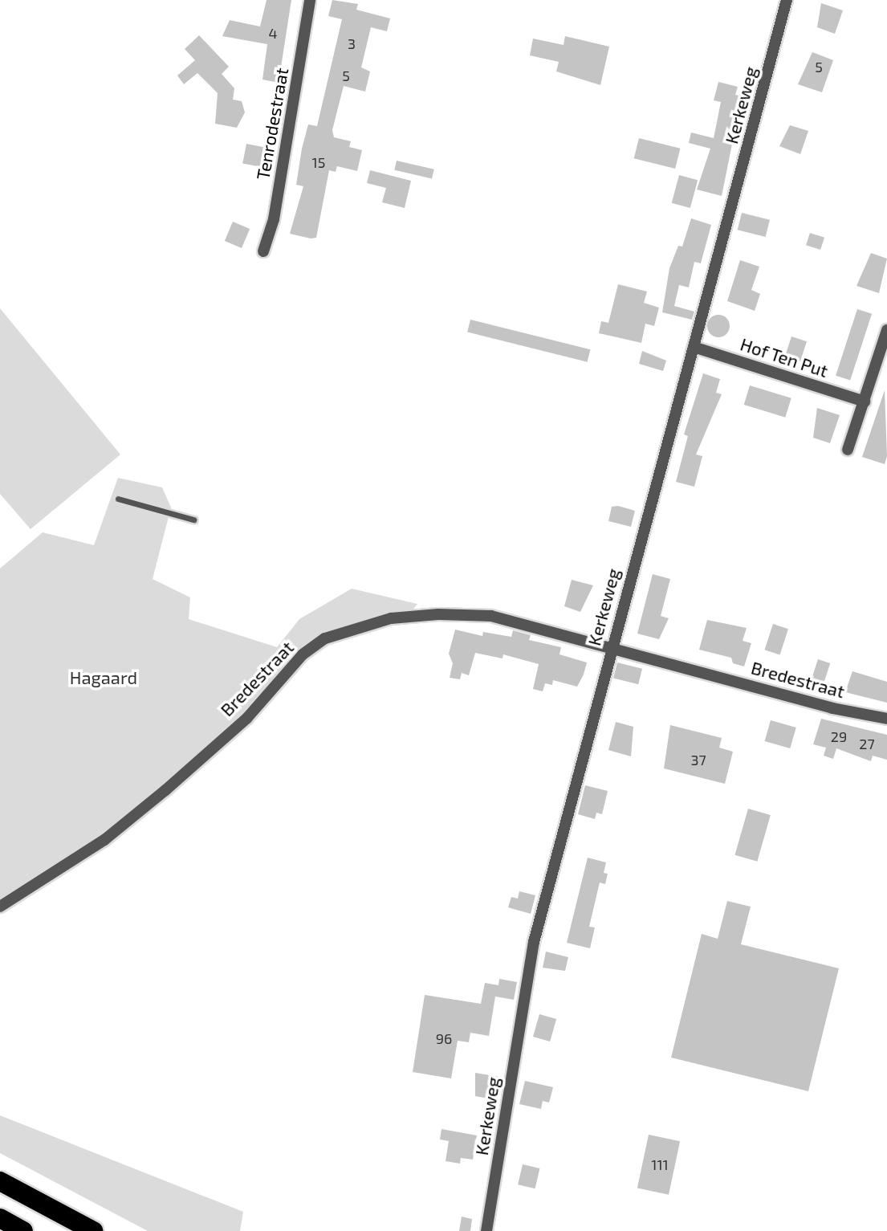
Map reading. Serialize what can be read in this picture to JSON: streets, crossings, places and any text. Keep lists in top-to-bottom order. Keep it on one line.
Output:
{"streets":{"street":["Kerkeweg","Tenrodestraat","Hof Ten Put","Bredestraat"]},"crossings":[["Kerkeweg","Hof Ten Put"],["Kerkeweg","Bredestraat"]],"parks":["Hagaard"],"house_numbers":["4","3","5","5","15","29","27","37","96","111"]}
